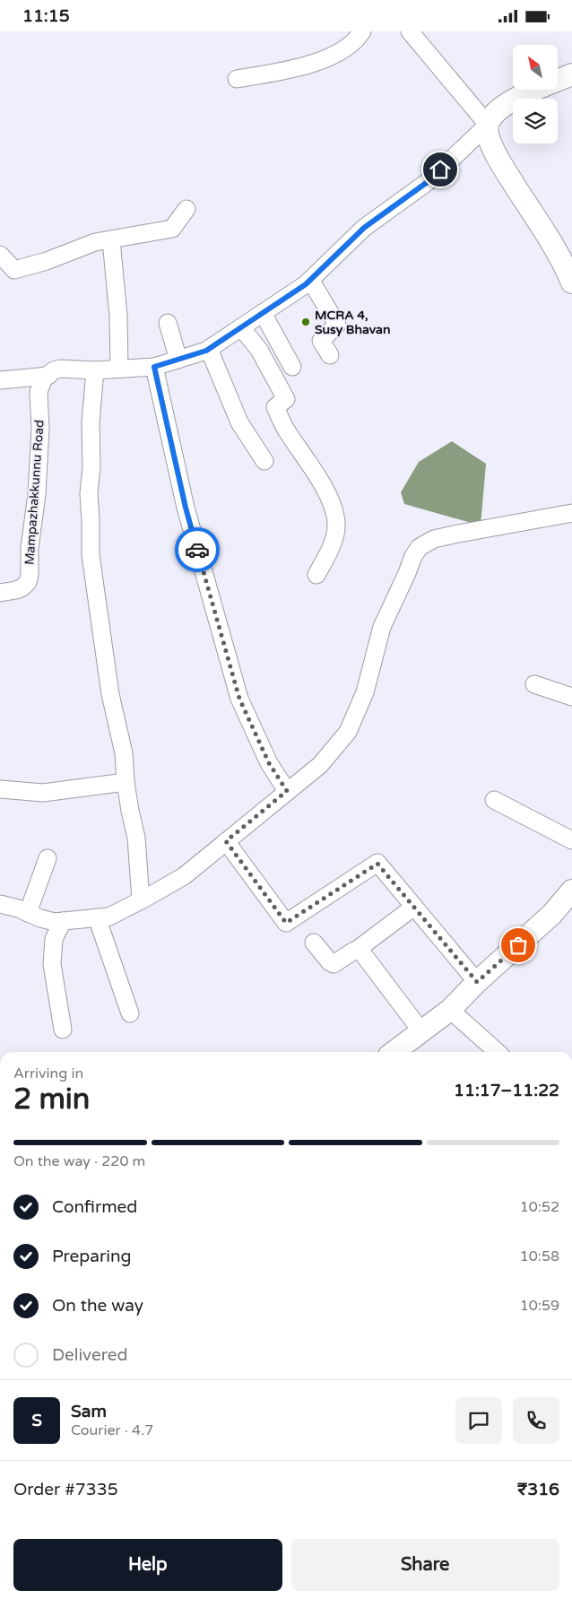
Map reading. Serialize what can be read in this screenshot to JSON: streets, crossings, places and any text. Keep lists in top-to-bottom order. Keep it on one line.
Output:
{"streets":{"street":["Mampazhakkunnu Road"]},"places":["MCRA 4, Susy Bhavan"],"north":"top left","page":{"status":"11:15","heading":["2 min","Arriving in","11:17–11:22"],"panel":["Sam","Courier · 4.7","Order #7335","₹316"],"bar":"On the way · 220 m","list":[["Confirmed","10:52"],["Preparing","10:58"],["On the way","10:59"],"Delivered"],"round":"S","buttons":["Help","Share"]}}
